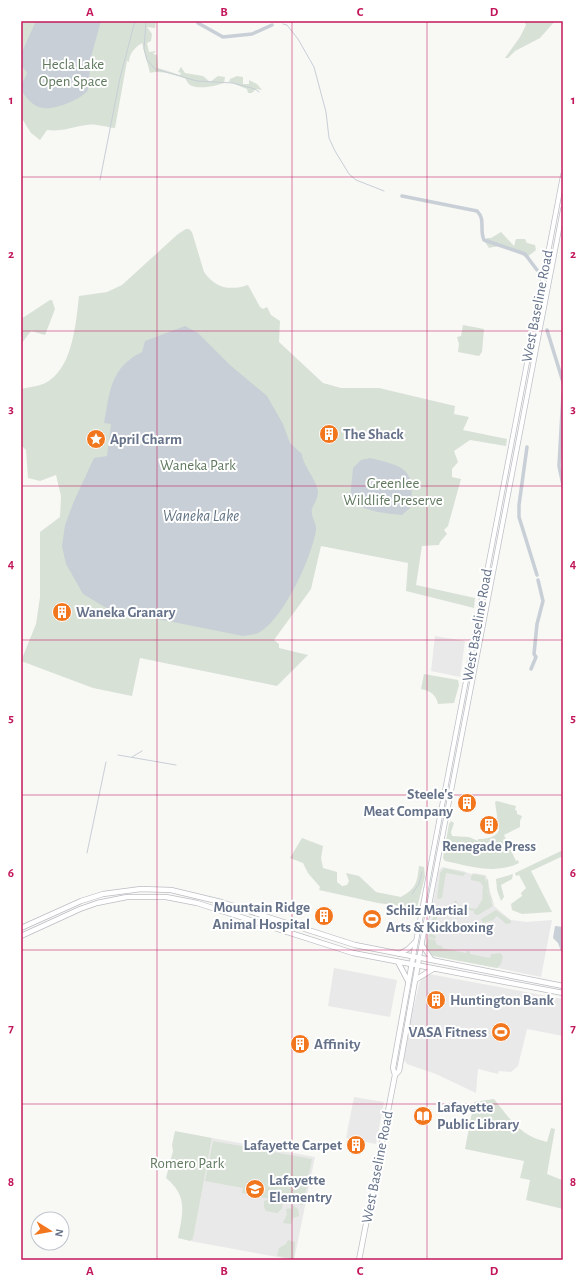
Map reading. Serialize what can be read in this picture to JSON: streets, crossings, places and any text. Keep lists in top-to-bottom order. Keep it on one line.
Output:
{"streets":{"main road":["West Baseline Road"]},"water":["Waneka Lake"],"parks":["Hecla Lake Open Space","Waneka Park","Greenlee Wildlife Preserve","Romero Park"],"places":{"building":["The Shack","Waneka Granary","Steele's Meat Company","Renegade Press","Mountain Ridge Animal Hospital","Huntington Bank","Affinity","Lafayette Carpet"],"place":["April Charm"],"sports":["Schilz Martial Arts & Kickboxing","VASA Fitness"],"library":["Lafayette Public Library"],"school or university":["Lafayette Elementry"]},"north":"right","grid":{"columns":["A","B","C","D"],"rows":["1","2","3","4","5","6","7","8"]}}
